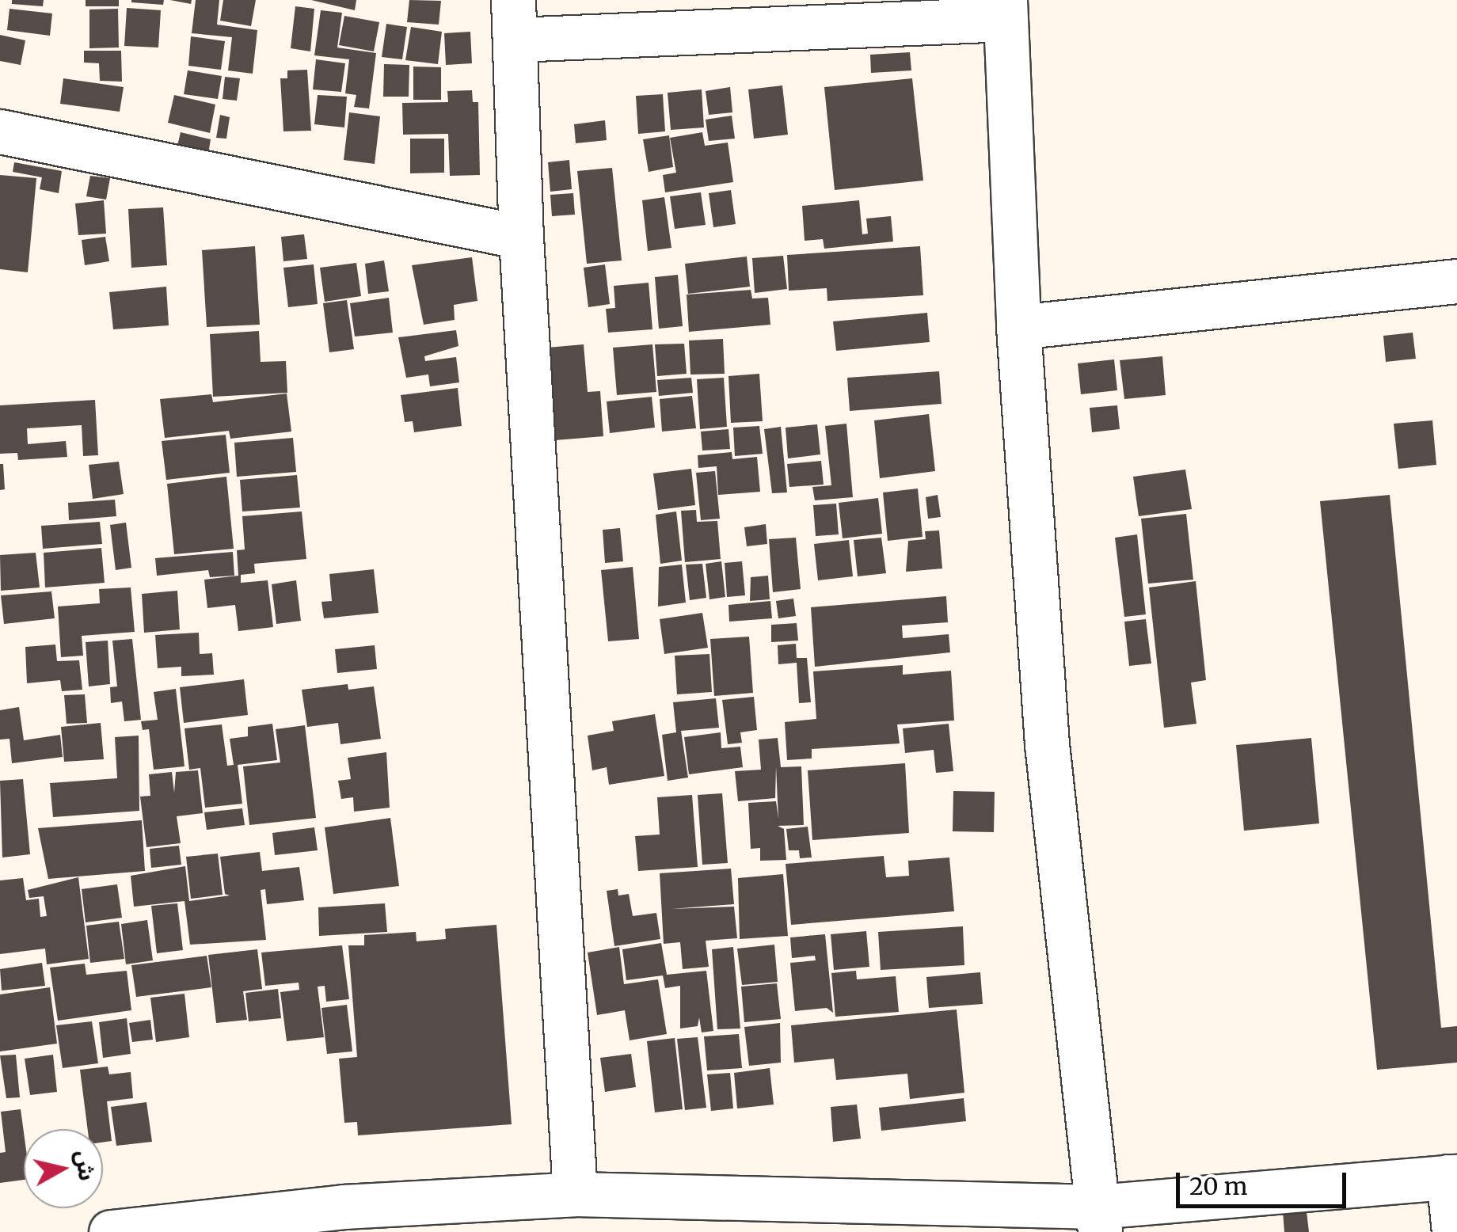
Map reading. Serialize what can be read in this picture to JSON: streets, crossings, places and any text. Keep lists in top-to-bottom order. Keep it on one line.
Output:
{"scale_bar":"20 m","north":"right"}
